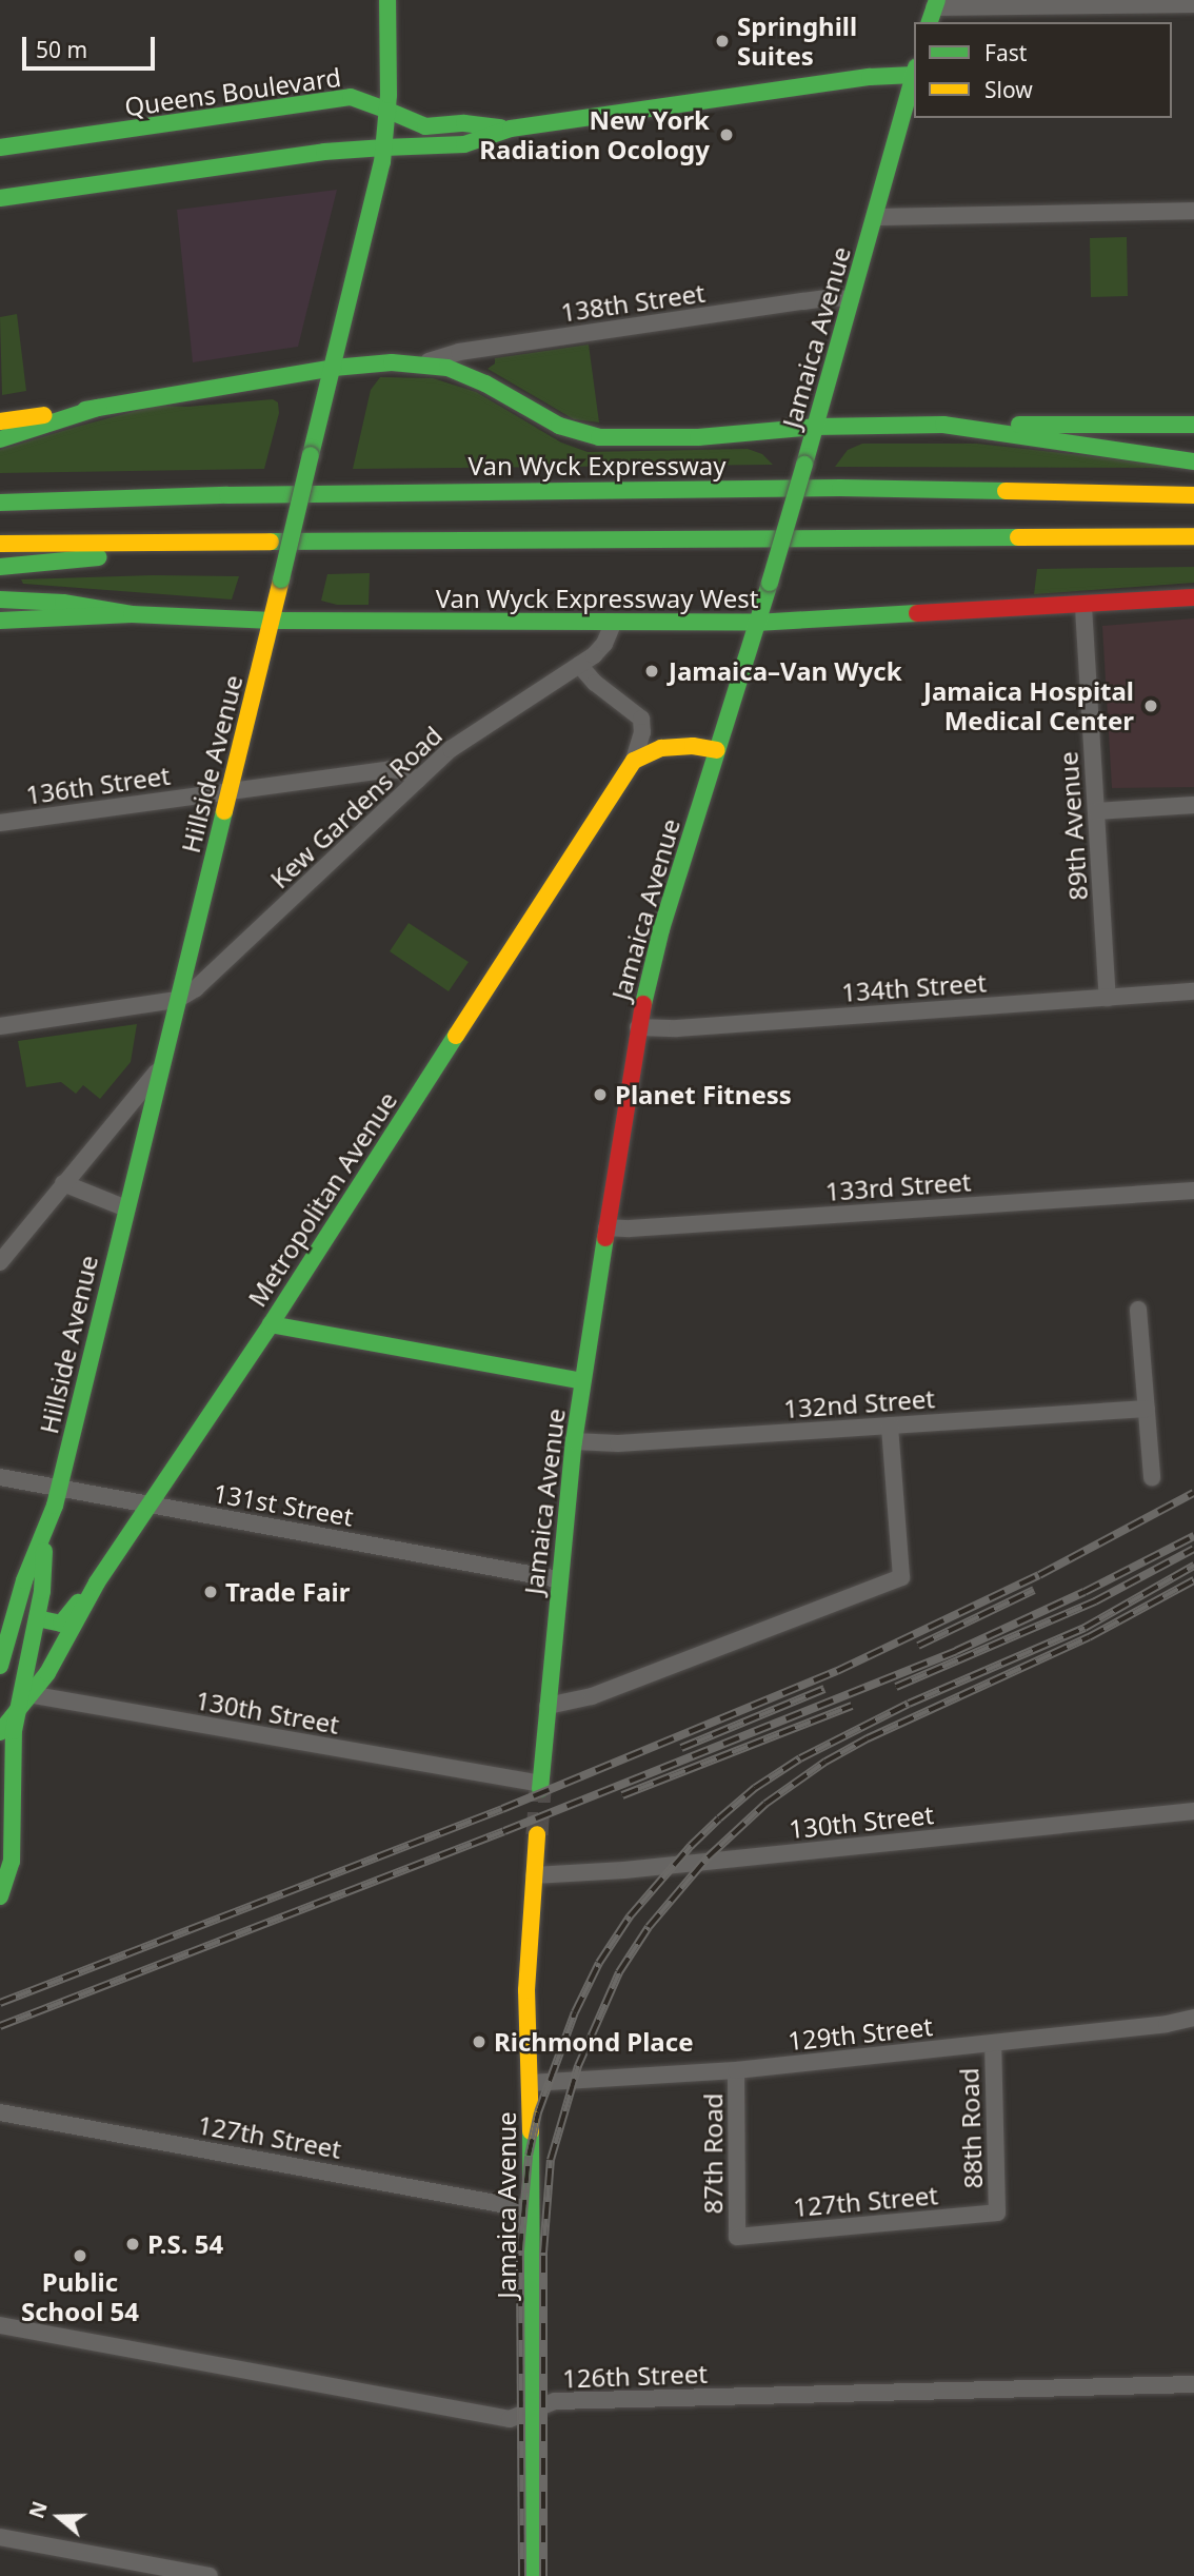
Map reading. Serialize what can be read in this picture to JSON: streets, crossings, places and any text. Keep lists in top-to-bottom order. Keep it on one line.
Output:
{"streets":{"main road":["Queens Boulevard","Jamaica Avenue","Van Wyck Expressway","Van Wyck Expressway West","Hillside Avenue","Metropolitan Avenue"],"street":["138th Street","136th Street","Kew Gardens Road","89th Avenue","134th Street","133rd Street","132nd Street","131st Street","130th Street","129th Street","88th Road","127th Street","87th Road","126th Street"]},"crossings":[["Queens Boulevard","Hillside Avenue"],["138th Street","Jamaica Avenue"],["138th Street","Van Wyck Expressway"],["Jamaica Avenue","Van Wyck Expressway"],["Jamaica Avenue","Van Wyck Expressway West"],["Jamaica Avenue","134th Street"],["Jamaica Avenue","133rd Street"],["Jamaica Avenue","132nd Street"],["Jamaica Avenue","131st Street"],["Jamaica Avenue","130th Street"],["Jamaica Avenue","129th Street"],["Jamaica Avenue","127th Street"],["Jamaica Avenue","126th Street"],["Van Wyck Expressway","Hillside Avenue"],["Van Wyck Expressway West","Hillside Avenue"],["Van Wyck Expressway West","Kew Gardens Road"],["Van Wyck Expressway West","89th Avenue"],["Hillside Avenue","136th Street"],["Hillside Avenue","Kew Gardens Road"],["Hillside Avenue","Metropolitan Avenue"],["Hillside Avenue","131st Street"],["136th Street","Kew Gardens Road"],["89th Avenue","134th Street"],["Metropolitan Avenue","131st Street"],["Metropolitan Avenue","130th Street"],["129th Street","88th Road"],["129th Street","87th Road"],["88th Road","127th Street"],["127th Street","87th Road"]],"places":["Springhill Suites","New York Radiation Ocology","Jamaica–Van Wyck","Jamaica Hospital Medical Center","Planet Fitness","Trade Fair","Richmond Place","P.S. 54","Public School 54"],"legend":["Fast","Slow"],"scale_bar":"50 m","north":"left"}
